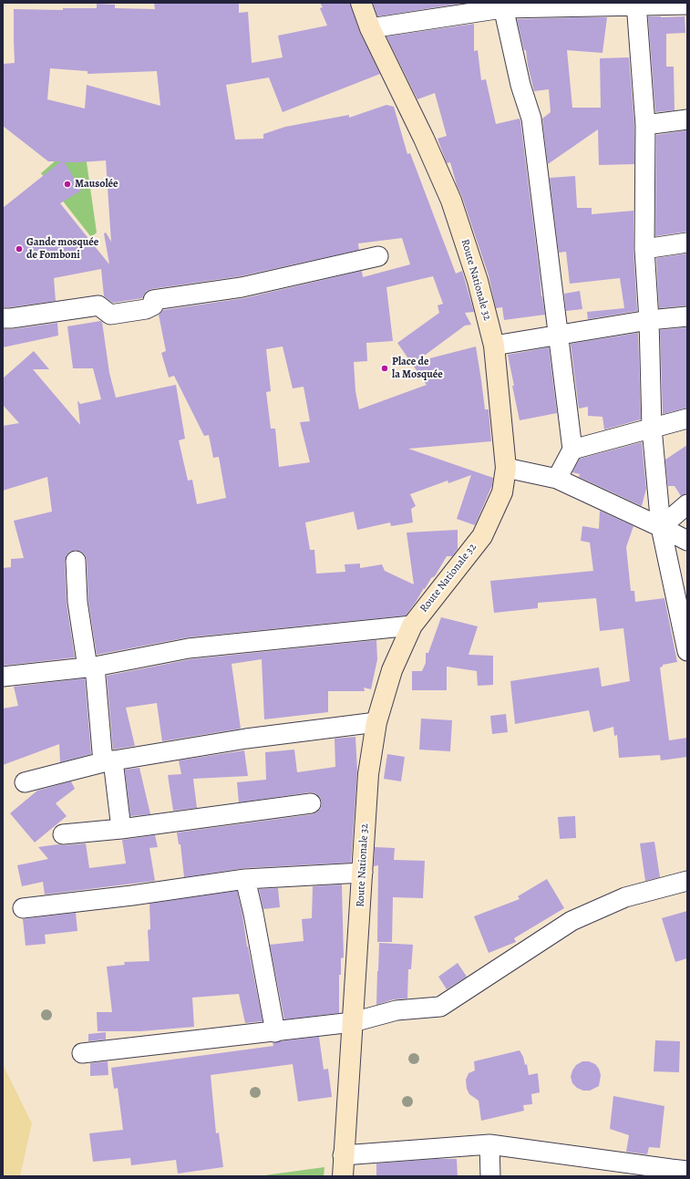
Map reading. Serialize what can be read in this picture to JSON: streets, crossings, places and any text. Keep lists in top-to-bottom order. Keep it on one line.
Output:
{"streets":{"street":["Route Nationale 32"]},"places":["Mausolée","Gande mosquée de Fomboni","Place de la Mosquée"]}
